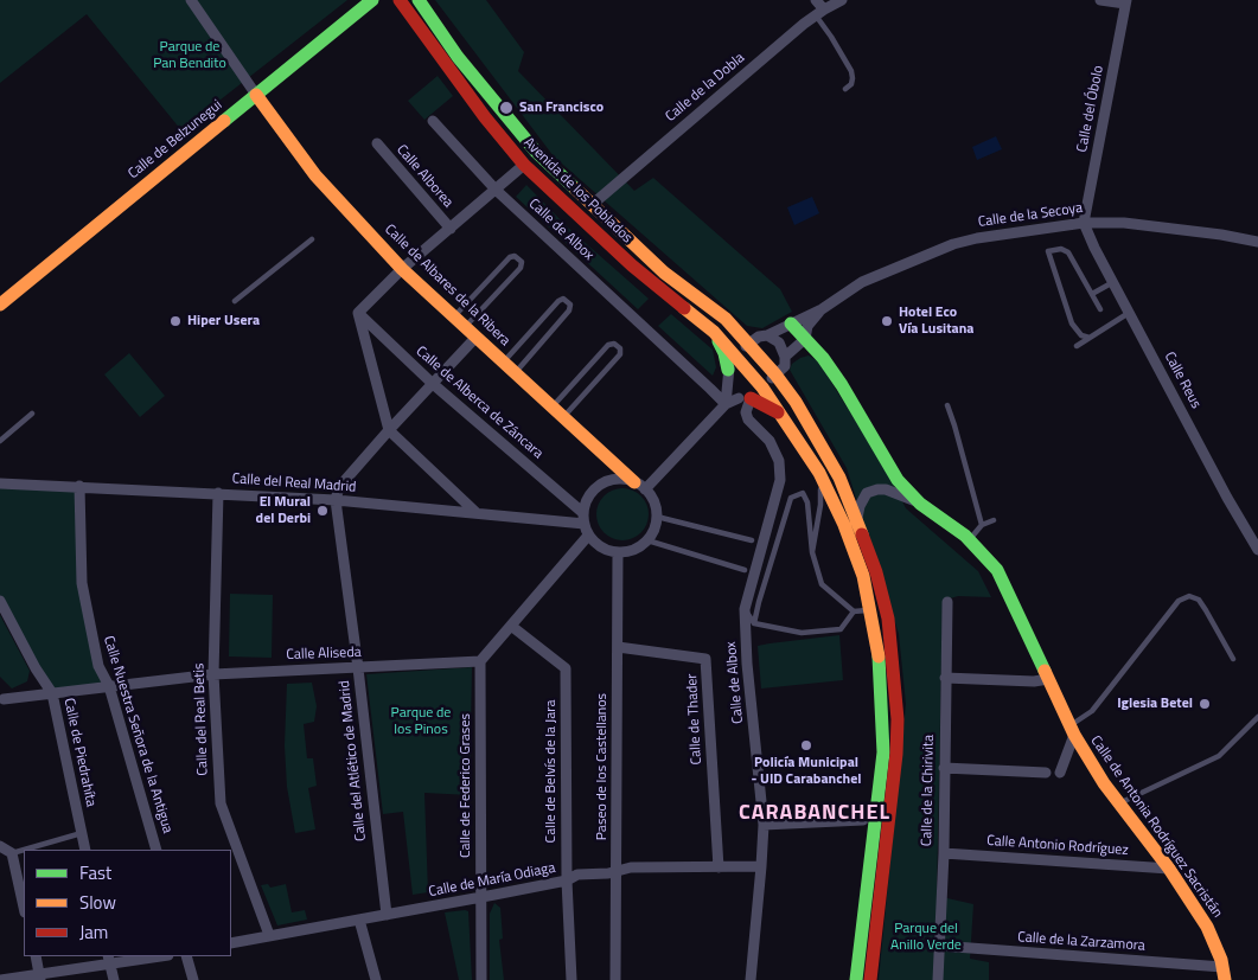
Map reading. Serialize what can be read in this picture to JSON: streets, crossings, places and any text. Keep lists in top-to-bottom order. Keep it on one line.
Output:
{"streets":{"main road":["Calle de Belzunegui","Avenida de los Poblados","Calle de Albares de la Ribera","Calle de Antonia Rodríguez Sacristán"],"street":["Calle de la Dobla","Calle del Óbolo","Calle Alborea","Calle de la Secoya","Calle de Albox","Calle Reus","Calle de Alberca de Záncara","Calle del Real Madrid","Calle Aliseda","Calle del Real Betis","Calle de Thader","Calle Nuestra Señora de la Antigua","Calle de Piedrahíta","Calle del Atlético de Madrid","Paseo de los Castellanos","Calle de Belvís de la Jara","Calle de Federico Grases","Calle de la Chirivita","Calle Antonio Rodríguez","Calle de María Odiaga","Calle de la Zarzamora"]},"crossings":[["Calle de la Dobla","Avenida de los Poblados"],["Calle del Óbolo","Calle de la Secoya"],["Calle del Óbolo","Calle Reus"],["Calle de Belzunegui","Calle de Albares de la Ribera"],["Avenida de los Poblados","Calle de la Secoya"],["Calle de la Secoya","Calle Reus"],["Calle de la Secoya","Calle de Antonia Rodríguez Sacristán"],["Calle de Albox","Calle de María Odiaga"],["Calle de Albares de la Ribera","Calle de Alberca de Záncara"],["Calle de Albares de la Ribera","Calle del Real Madrid"],["Calle de Albares de la Ribera","Paseo de los Castellanos"],["Calle de Alberca de Záncara","Calle del Real Madrid"],["Calle de Alberca de Záncara","Paseo de los Castellanos"],["Calle del Real Madrid","Calle del Real Betis"],["Calle del Real Madrid","Calle Nuestra Señora de la Antigua"],["Calle del Real Madrid","Calle del Atlético de Madrid"],["Calle del Real Madrid","Paseo de los Castellanos"],["Calle Aliseda","Calle del Real Betis"],["Calle Aliseda","Calle Nuestra Señora de la Antigua"],["Calle Aliseda","Calle de Piedrahíta"],["Calle Aliseda","Calle del Atlético de Madrid"],["Calle Aliseda","Calle de Federico Grases"],["Calle del Real Betis","Calle de María Odiaga"],["Calle de Thader","Paseo de los Castellanos"],["Calle de Thader","Calle de María Odiaga"],["Calle del Atlético de Madrid","Calle de María Odiaga"],["Paseo de los Castellanos","Calle de María Odiaga"],["Calle de Belvís de la Jara","Calle de María Odiaga"],["Calle de Federico Grases","Calle de María Odiaga"],["Calle de la Chirivita","Calle Antonio Rodríguez"],["Calle de la Chirivita","Calle de la Zarzamora"],["Calle de Antonia Rodríguez Sacristán","Calle Antonio Rodríguez"],["Calle de Antonia Rodríguez Sacristán","Calle de la Zarzamora"]],"districts":["CARABANCHEL"],"parks":["Parque de Pan Bendito","Parque de los Pinos","Parque del Anillo Verde"],"places":["San Francisco","Hiper Usera","Hotel Eco Vía Lusitana","El Mural del Derbi","Iglesia Betel","Policía Municipal - UID Carabanchel"],"legend":["Fast","Slow","Jam"]}
